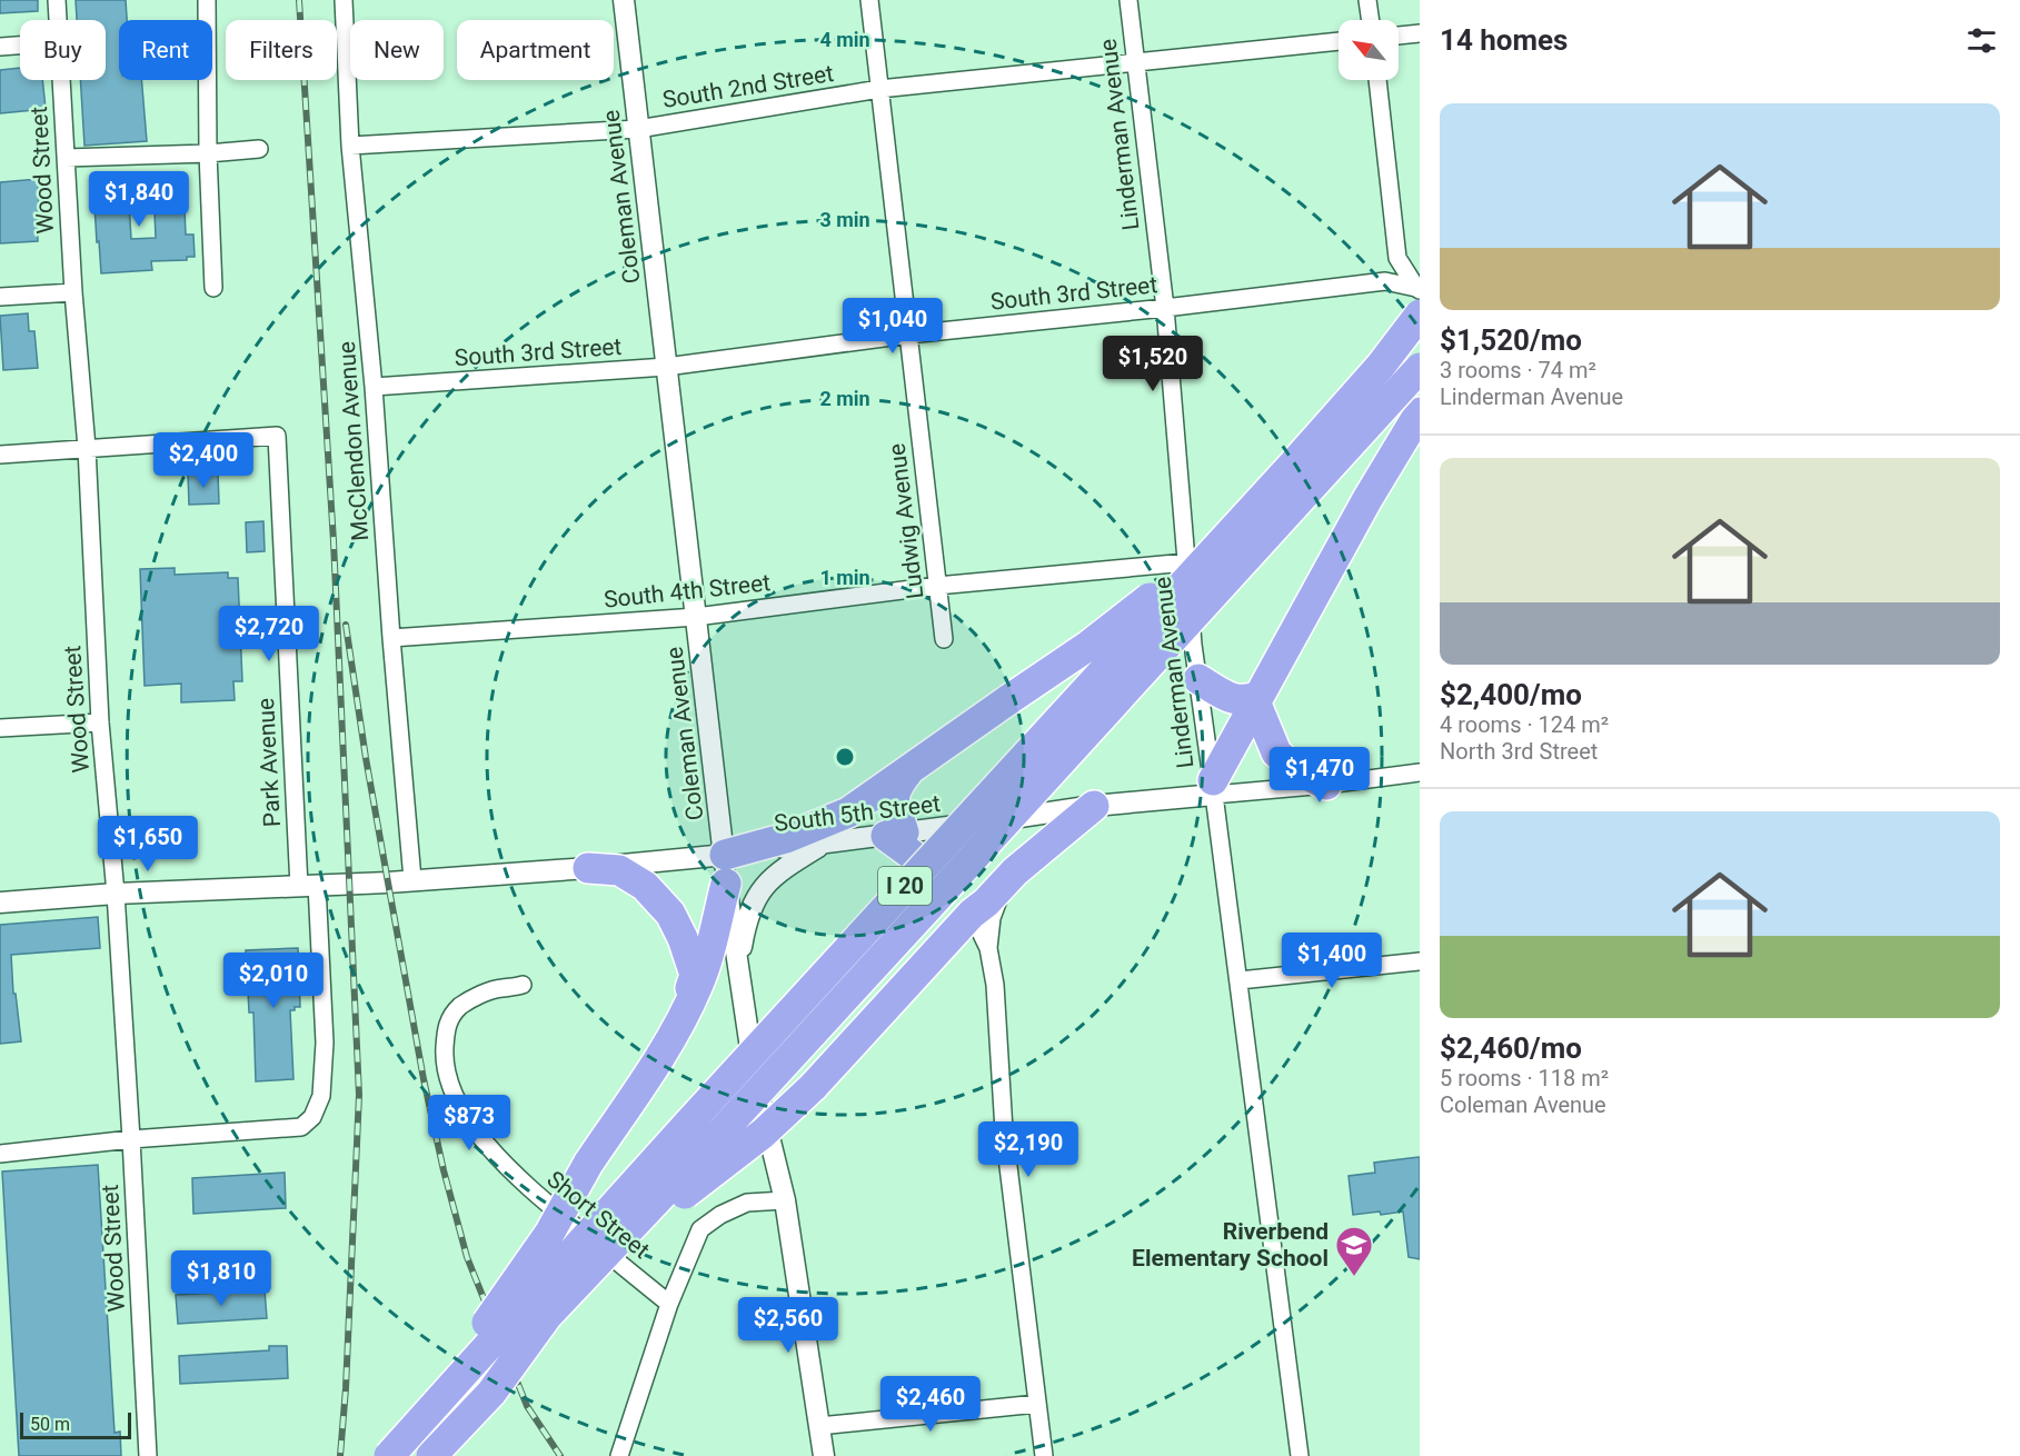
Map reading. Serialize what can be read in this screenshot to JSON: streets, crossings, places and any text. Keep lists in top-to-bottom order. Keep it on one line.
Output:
{"streets":{"highway":["I 20"],"street":["South 2nd Street","Linderman Avenue","Wood Street","Coleman Avenue","South 3rd Street","McClendon Avenue","Ludwig Avenue","South 4th Street","Park Avenue","South 5th Street","Short Street"]},"crossings":[["South 2nd Street","Linderman Avenue"],["South 2nd Street","Coleman Avenue"],["South 2nd Street","McClendon Avenue"],["South 2nd Street","Ludwig Avenue"],["Linderman Avenue","South 3rd Street"],["Linderman Avenue","South 4th Street"],["Linderman Avenue","South 5th Street"],["Wood Street","Park Avenue"],["Wood Street","South 5th Street"],["Coleman Avenue","South 3rd Street"],["Coleman Avenue","South 4th Street"],["Coleman Avenue","South 5th Street"],["South 3rd Street","McClendon Avenue"],["South 3rd Street","Ludwig Avenue"],["South 3rd Street","I 20"],["McClendon Avenue","South 4th Street"],["McClendon Avenue","South 5th Street"],["Ludwig Avenue","South 4th Street"],["Park Avenue","South 5th Street"]],"places":{"school or university":["Riverbend Elementary School"]},"scale_bar":"50 m","north":"top left","page":{"heading":"14 homes","chip":["Buy","Rent","Filters","New","Apartment"],"list":[{"name":"$1,520/mo","note":"3 rooms · 74 m² · Linderman Avenue"},{"name":"$2,400/mo","note":"4 rooms · 124 m² · North 3rd Street"},{"name":"$2,460/mo","note":"5 rooms · 118 m² · Coleman Avenue"}],"price":["$1,840","$1,040","$1,520","$2,400","$2,720","$1,470","$1,650","$1,400","$2,010","$873","$2,190","$1,810","$2,560","$2,460"],"scale":"50 m"},"rings":["4 min","3 min","2 min","1 min"]}
